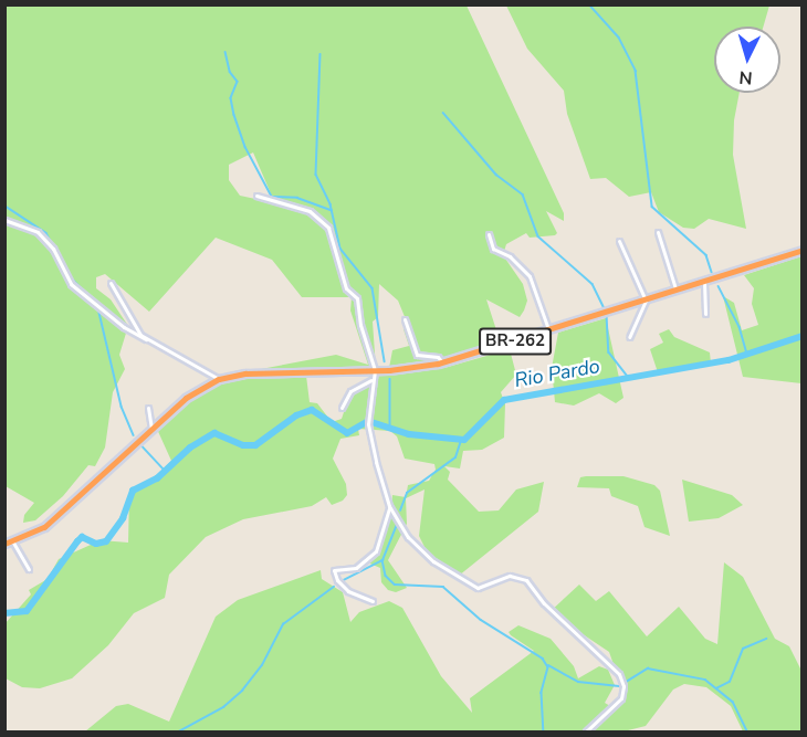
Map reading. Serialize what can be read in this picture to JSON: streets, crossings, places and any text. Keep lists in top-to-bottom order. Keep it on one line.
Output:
{"streets":{"highway":["BR-262"]},"water":["Rio Pardo"],"north":"bottom"}
